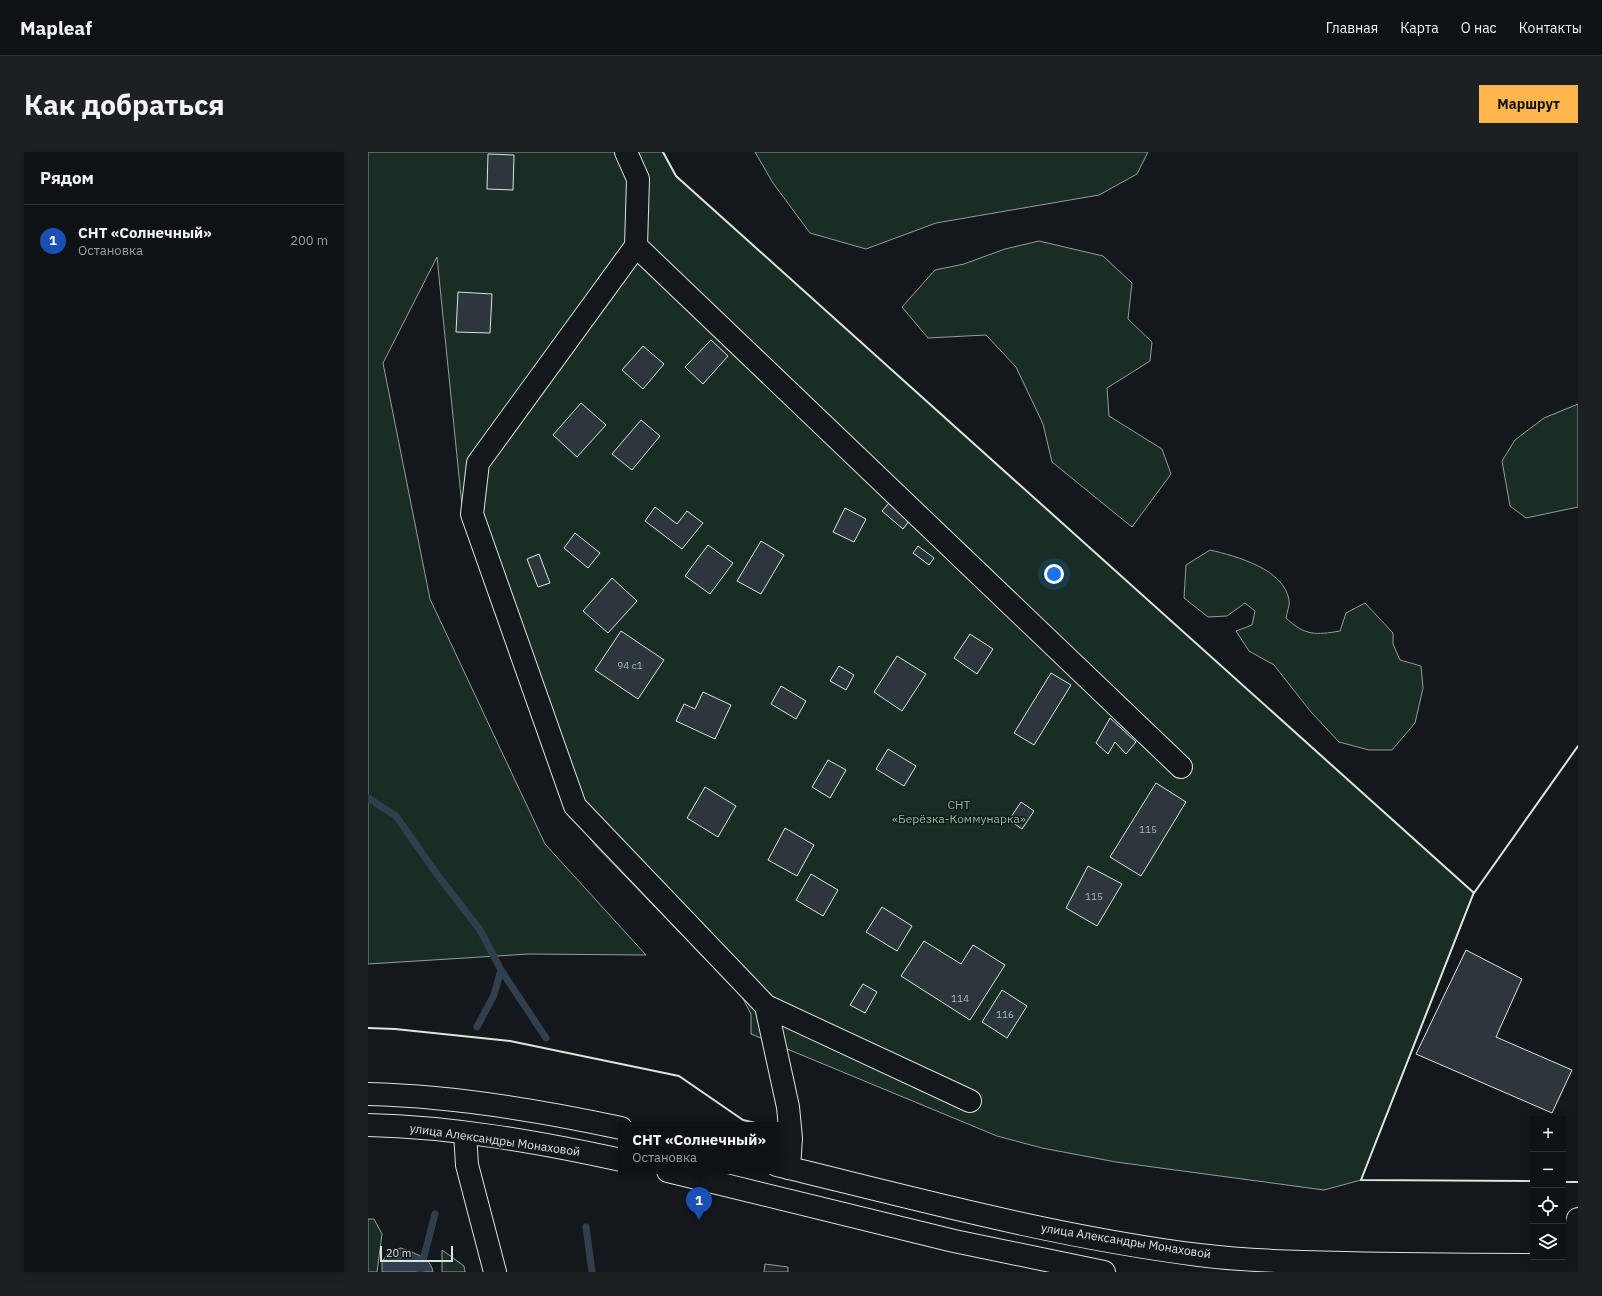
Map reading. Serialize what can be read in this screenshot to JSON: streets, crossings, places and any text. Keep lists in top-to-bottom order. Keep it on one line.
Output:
{"streets":{"main road":["улица Александры Монаховой"]},"parks":["СНТ «Берёзка-Коммунарка»"],"house_numbers":["94 с1","115","115","114","116"],"scale_bar":"20 m","page":{"header":"Mapleaf","nav":["Главная","Карта","О нас","Контакты"],"buttons":"Маршрут","title":"Как добраться","heading":"Рядом","list":[{"mark":"1","name":"СНТ «Солнечный»","note":"Остановка","value":"200 m"}],"map_buttons":["+","−"],"popup":["СНТ «Солнечный»","Остановка"],"pins":"1","scale":"20 m"}}
